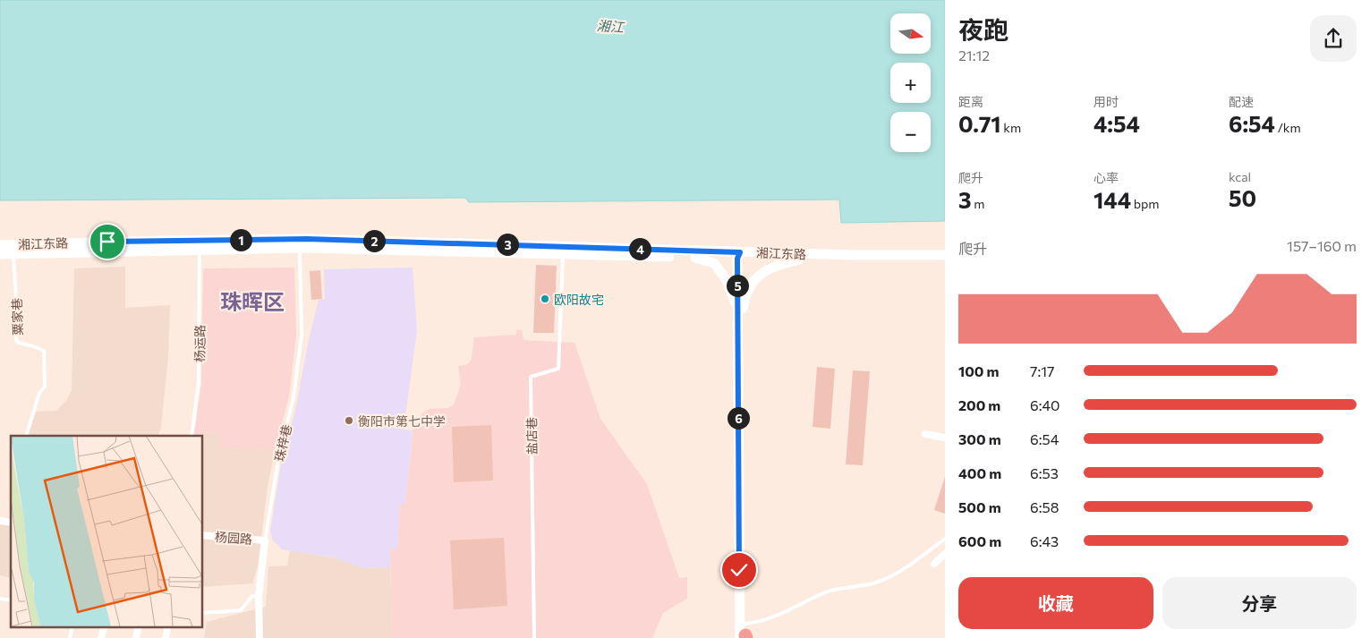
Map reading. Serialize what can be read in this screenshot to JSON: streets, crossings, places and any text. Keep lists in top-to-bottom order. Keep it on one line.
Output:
{"streets":{"main road":["湘江东路"],"street":["珠梓巷","杨园路"],"lane":["粟家巷","杨运路","盐店巷"]},"crossings":[["湘江东路","粟家巷"],["湘江东路","杨运路"],["湘江东路","盐店巷"],["湘江东路","珠梓巷"],["珠梓巷","杨园路"]],"districts":["珠晖区"],"water":["湘江"],"places":["欧阳故宅","衡阳市第七中学"],"north":"right","page":{"heading":["夜跑","21:12"],"map_buttons":["+","−"],"stats":[["距离","0.71 km"],["用时","4:54"],["配速","6:54 /km"],["爬升","3 m"],["心率","144 bpm"],["kcal","50"]],"chart":["爬升","157–160 m"],"pins":["1","2","3","4","5","6"],"list":[{"name":"100 m","note":"7:17"},{"name":"200 m","note":"6:40"},{"name":"300 m","note":"6:54"},{"name":"400 m","note":"6:53"},{"name":"500 m","note":"6:58"},{"name":"600 m","note":"6:43"}],"buttons":["收藏","分享"]}}
